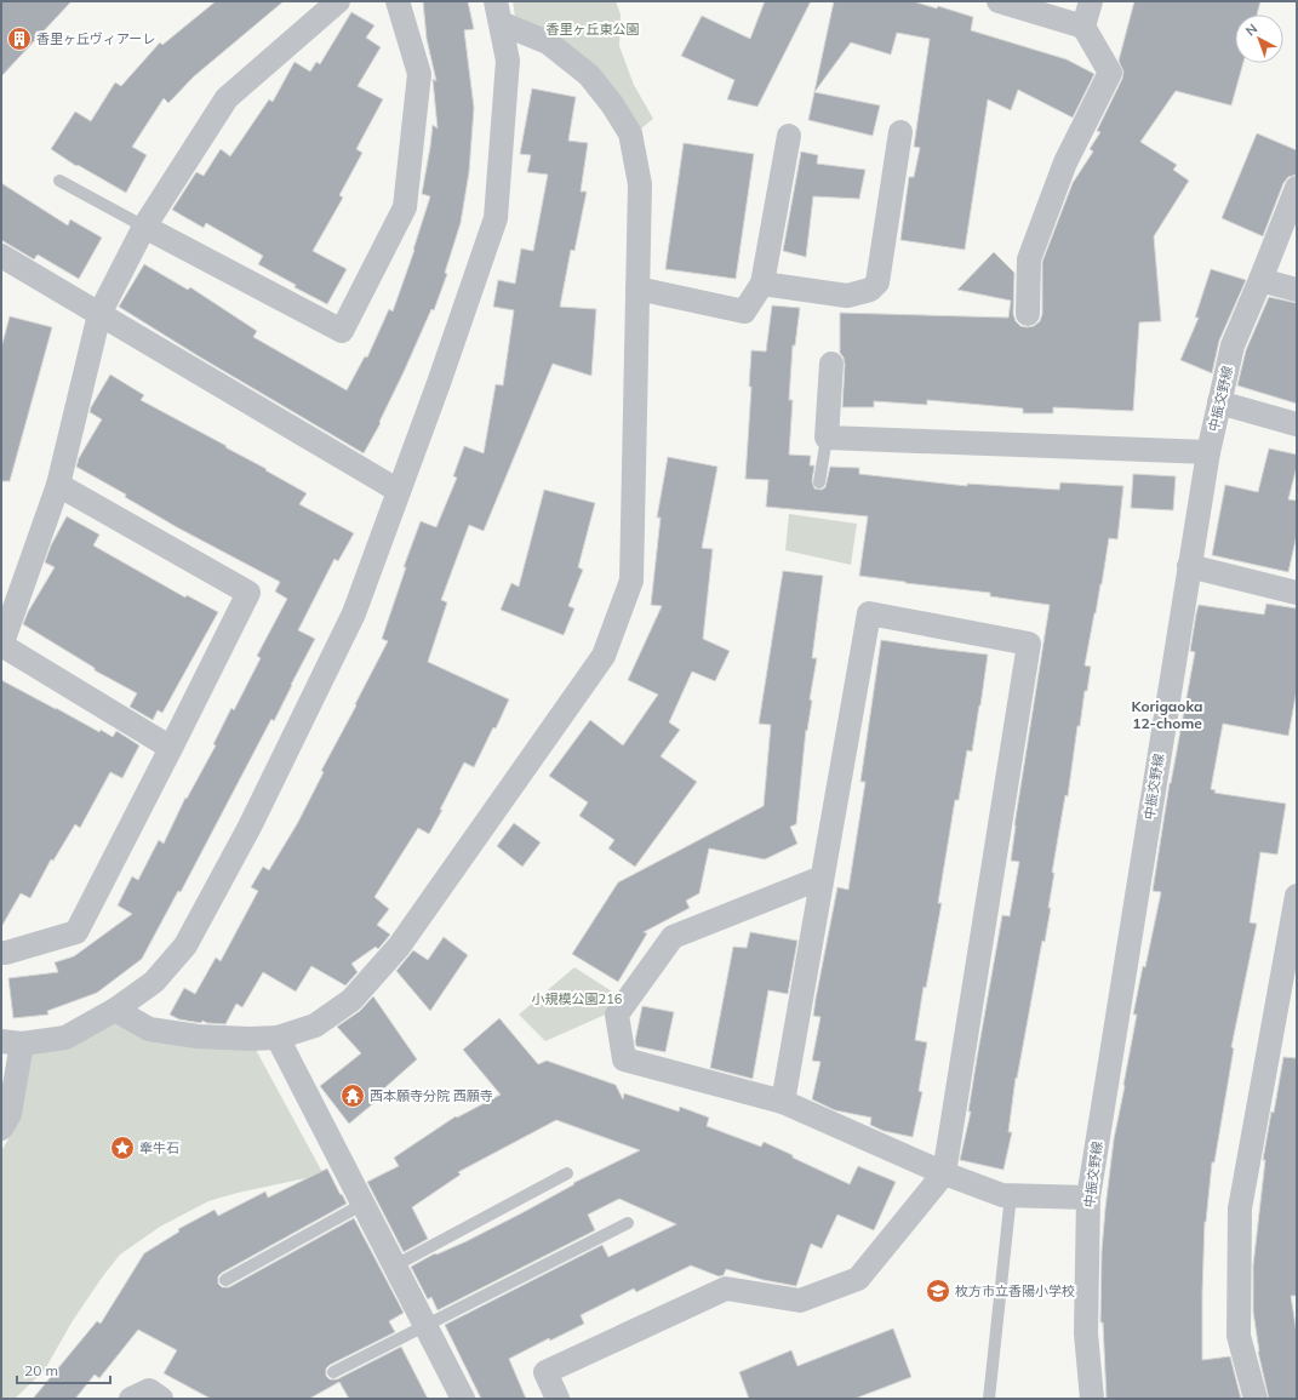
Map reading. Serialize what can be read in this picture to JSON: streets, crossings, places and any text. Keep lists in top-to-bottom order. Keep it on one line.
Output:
{"streets":{"street":["中振交野線"]},"districts":["Korigaoka 12-chome"],"parks":["香里ヶ丘東公園","小規模公園216"],"places":{"building":["香里ヶ丘ヴィアーレ"],"temple":["西本願寺分院 西願寺"],"place":["牽牛石"],"school or university":["枚方市立香陽小学校"]},"scale_bar":"20 m","north":"top left"}
